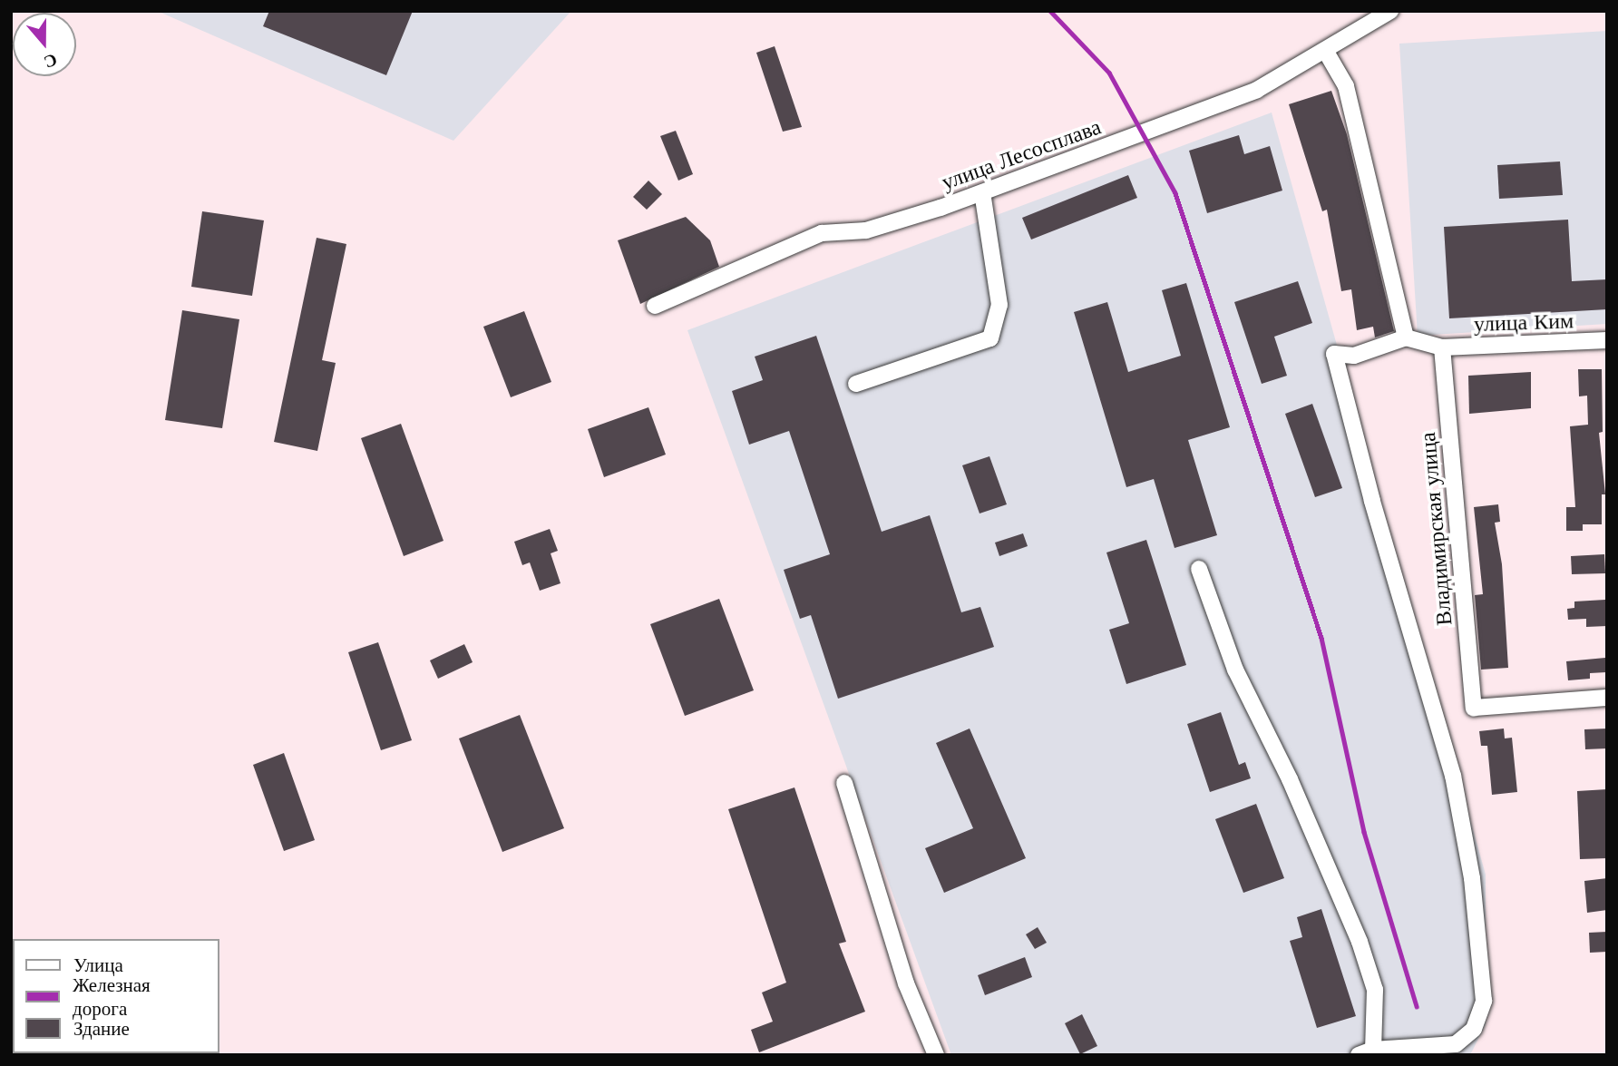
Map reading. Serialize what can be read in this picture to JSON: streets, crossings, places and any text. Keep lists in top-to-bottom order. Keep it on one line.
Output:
{"streets":{"street":["улица Лесосплава","улица Ким","Владимирская улица"]},"crossings":[["улица Ким","Владимирская улица"]],"legend":["Улица","Железная дорога","Здание"],"north":"bottom"}
